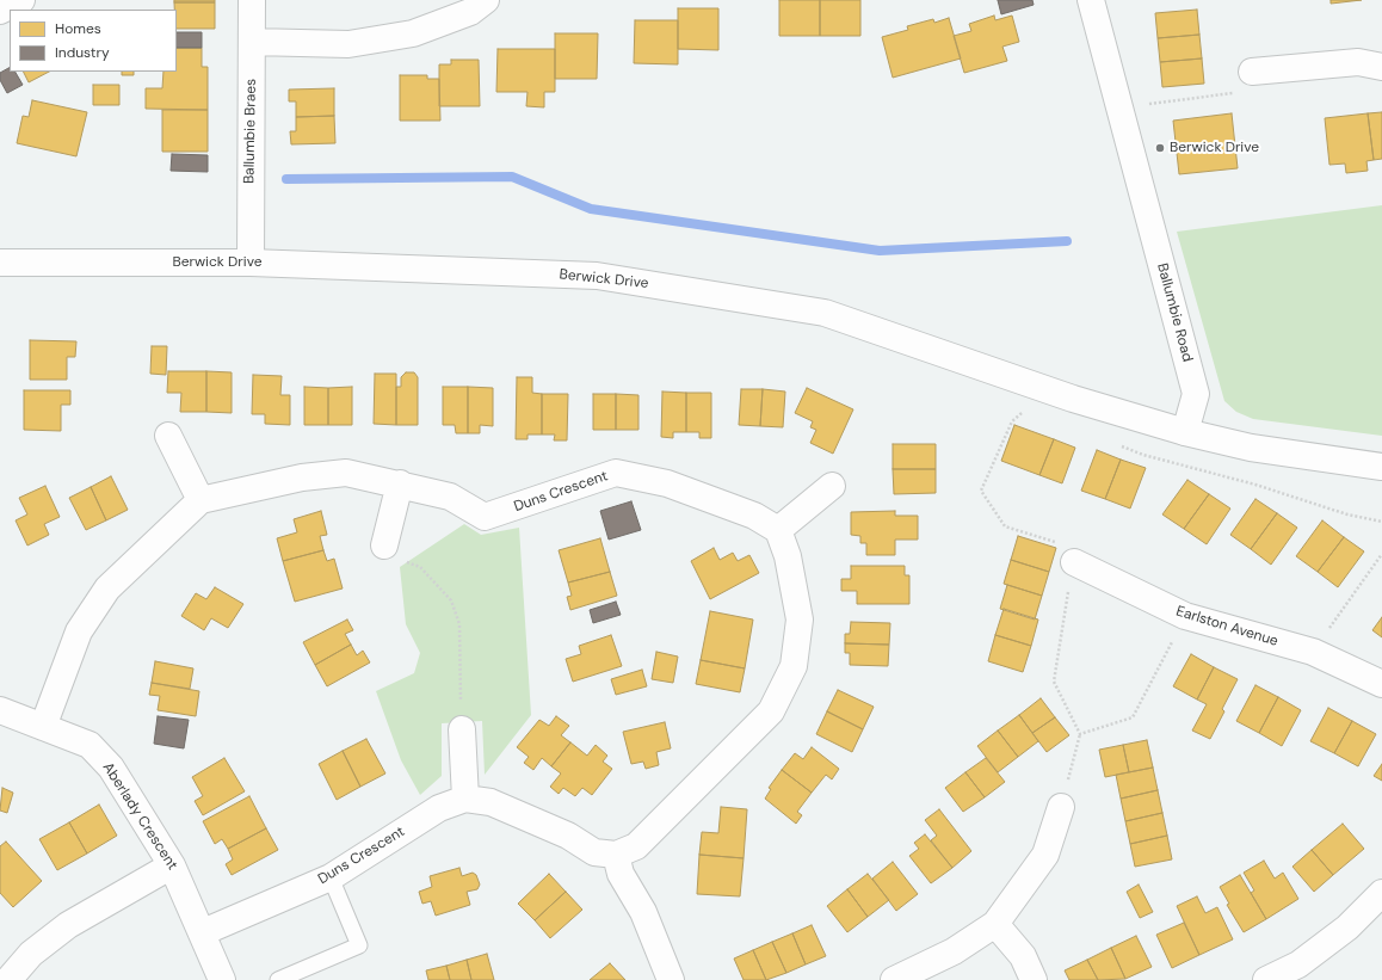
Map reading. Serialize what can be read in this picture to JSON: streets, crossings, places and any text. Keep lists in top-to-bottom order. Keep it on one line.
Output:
{"streets":{"street":["Ballumbie Braes","Berwick Drive","Ballumbie Road","Duns Crescent","Earlston Avenue","Aberlady Crescent"]},"crossings":[["Ballumbie Braes","Berwick Drive"],["Berwick Drive","Ballumbie Road"],["Duns Crescent","Aberlady Crescent"]],"places":["Berwick Drive"],"legend":["Homes","Industry"]}
